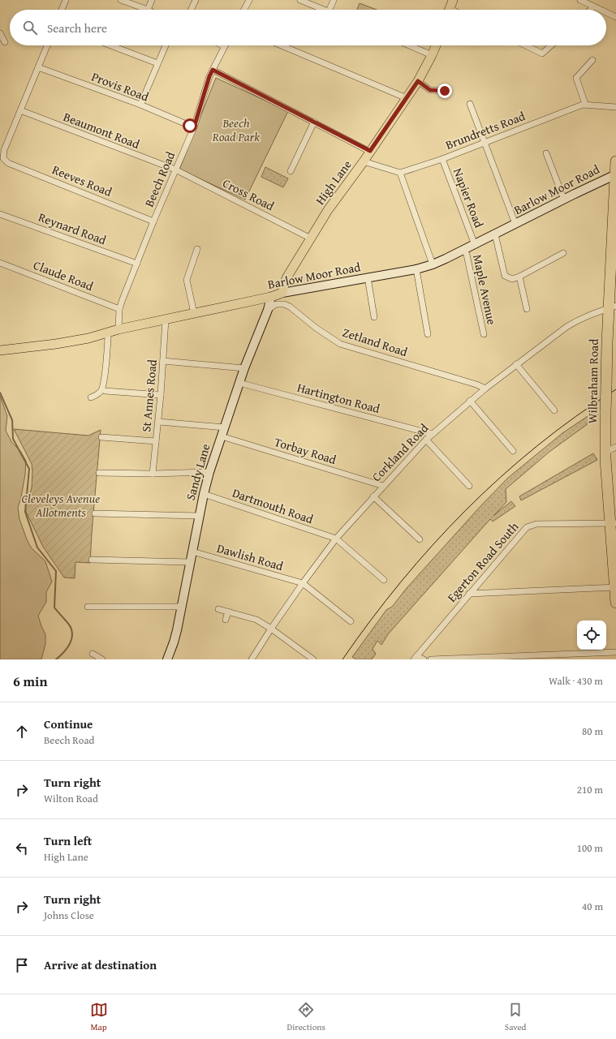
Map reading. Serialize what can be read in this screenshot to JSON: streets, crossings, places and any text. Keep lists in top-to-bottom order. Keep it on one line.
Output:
{"streets":{"highway":["Wilbraham Road"],"main road":["High Lane","Barlow Moor Road"],"street":["Provis Road","Beaumont Road","Brundretts Road","Beech Road","Reeves Road","Cross Road","Napier Road","Reynard Road","Claude Road","Maple Avenue","Zetland Road","St Annes Road","Hartington Road","Torbay Road","Corkland Road","Sandy Lane","Dartmouth Road","Dawlish Road","Egerton Road South"]},"crossings":[["Provis Road","Beech Road"],["Beaumont Road","Beech Road"],["Beaumont Road","Reeves Road"],["Beaumont Road","Cross Road"],["Brundretts Road","Napier Road"],["Beech Road","Reeves Road"],["Beech Road","Barlow Moor Road"],["Beech Road","Cross Road"],["Beech Road","Reynard Road"],["Beech Road","Claude Road"],["High Lane","Barlow Moor Road"],["High Lane","Cross Road"],["Barlow Moor Road","Napier Road"],["Barlow Moor Road","Maple Avenue"],["Barlow Moor Road","Wilbraham Road"],["Barlow Moor Road","St Annes Road"],["Barlow Moor Road","Sandy Lane"],["Zetland Road","Corkland Road"],["Zetland Road","Sandy Lane"],["Wilbraham Road","Corkland Road"],["Wilbraham Road","Egerton Road South"],["Hartington Road","Corkland Road"],["Hartington Road","Sandy Lane"],["Torbay Road","Corkland Road"],["Torbay Road","Sandy Lane"],["Corkland Road","Dartmouth Road"],["Corkland Road","Dawlish Road"],["Sandy Lane","Dartmouth Road"],["Sandy Lane","Dawlish Road"]],"parks":["Beech Road Park","Cleveleys Avenue Allotments"],"page":{"search":"Search here","heading":["6 min","Walk · 430 m"],"list":[["Continue","Beech Road","80 m"],["Turn right","Wilton Road","210 m"],["Turn left","High Lane","100 m"],["Turn right","Johns Close","40 m"],"Arrive at destination"],"nav":["Map","Directions","Saved"]}}
